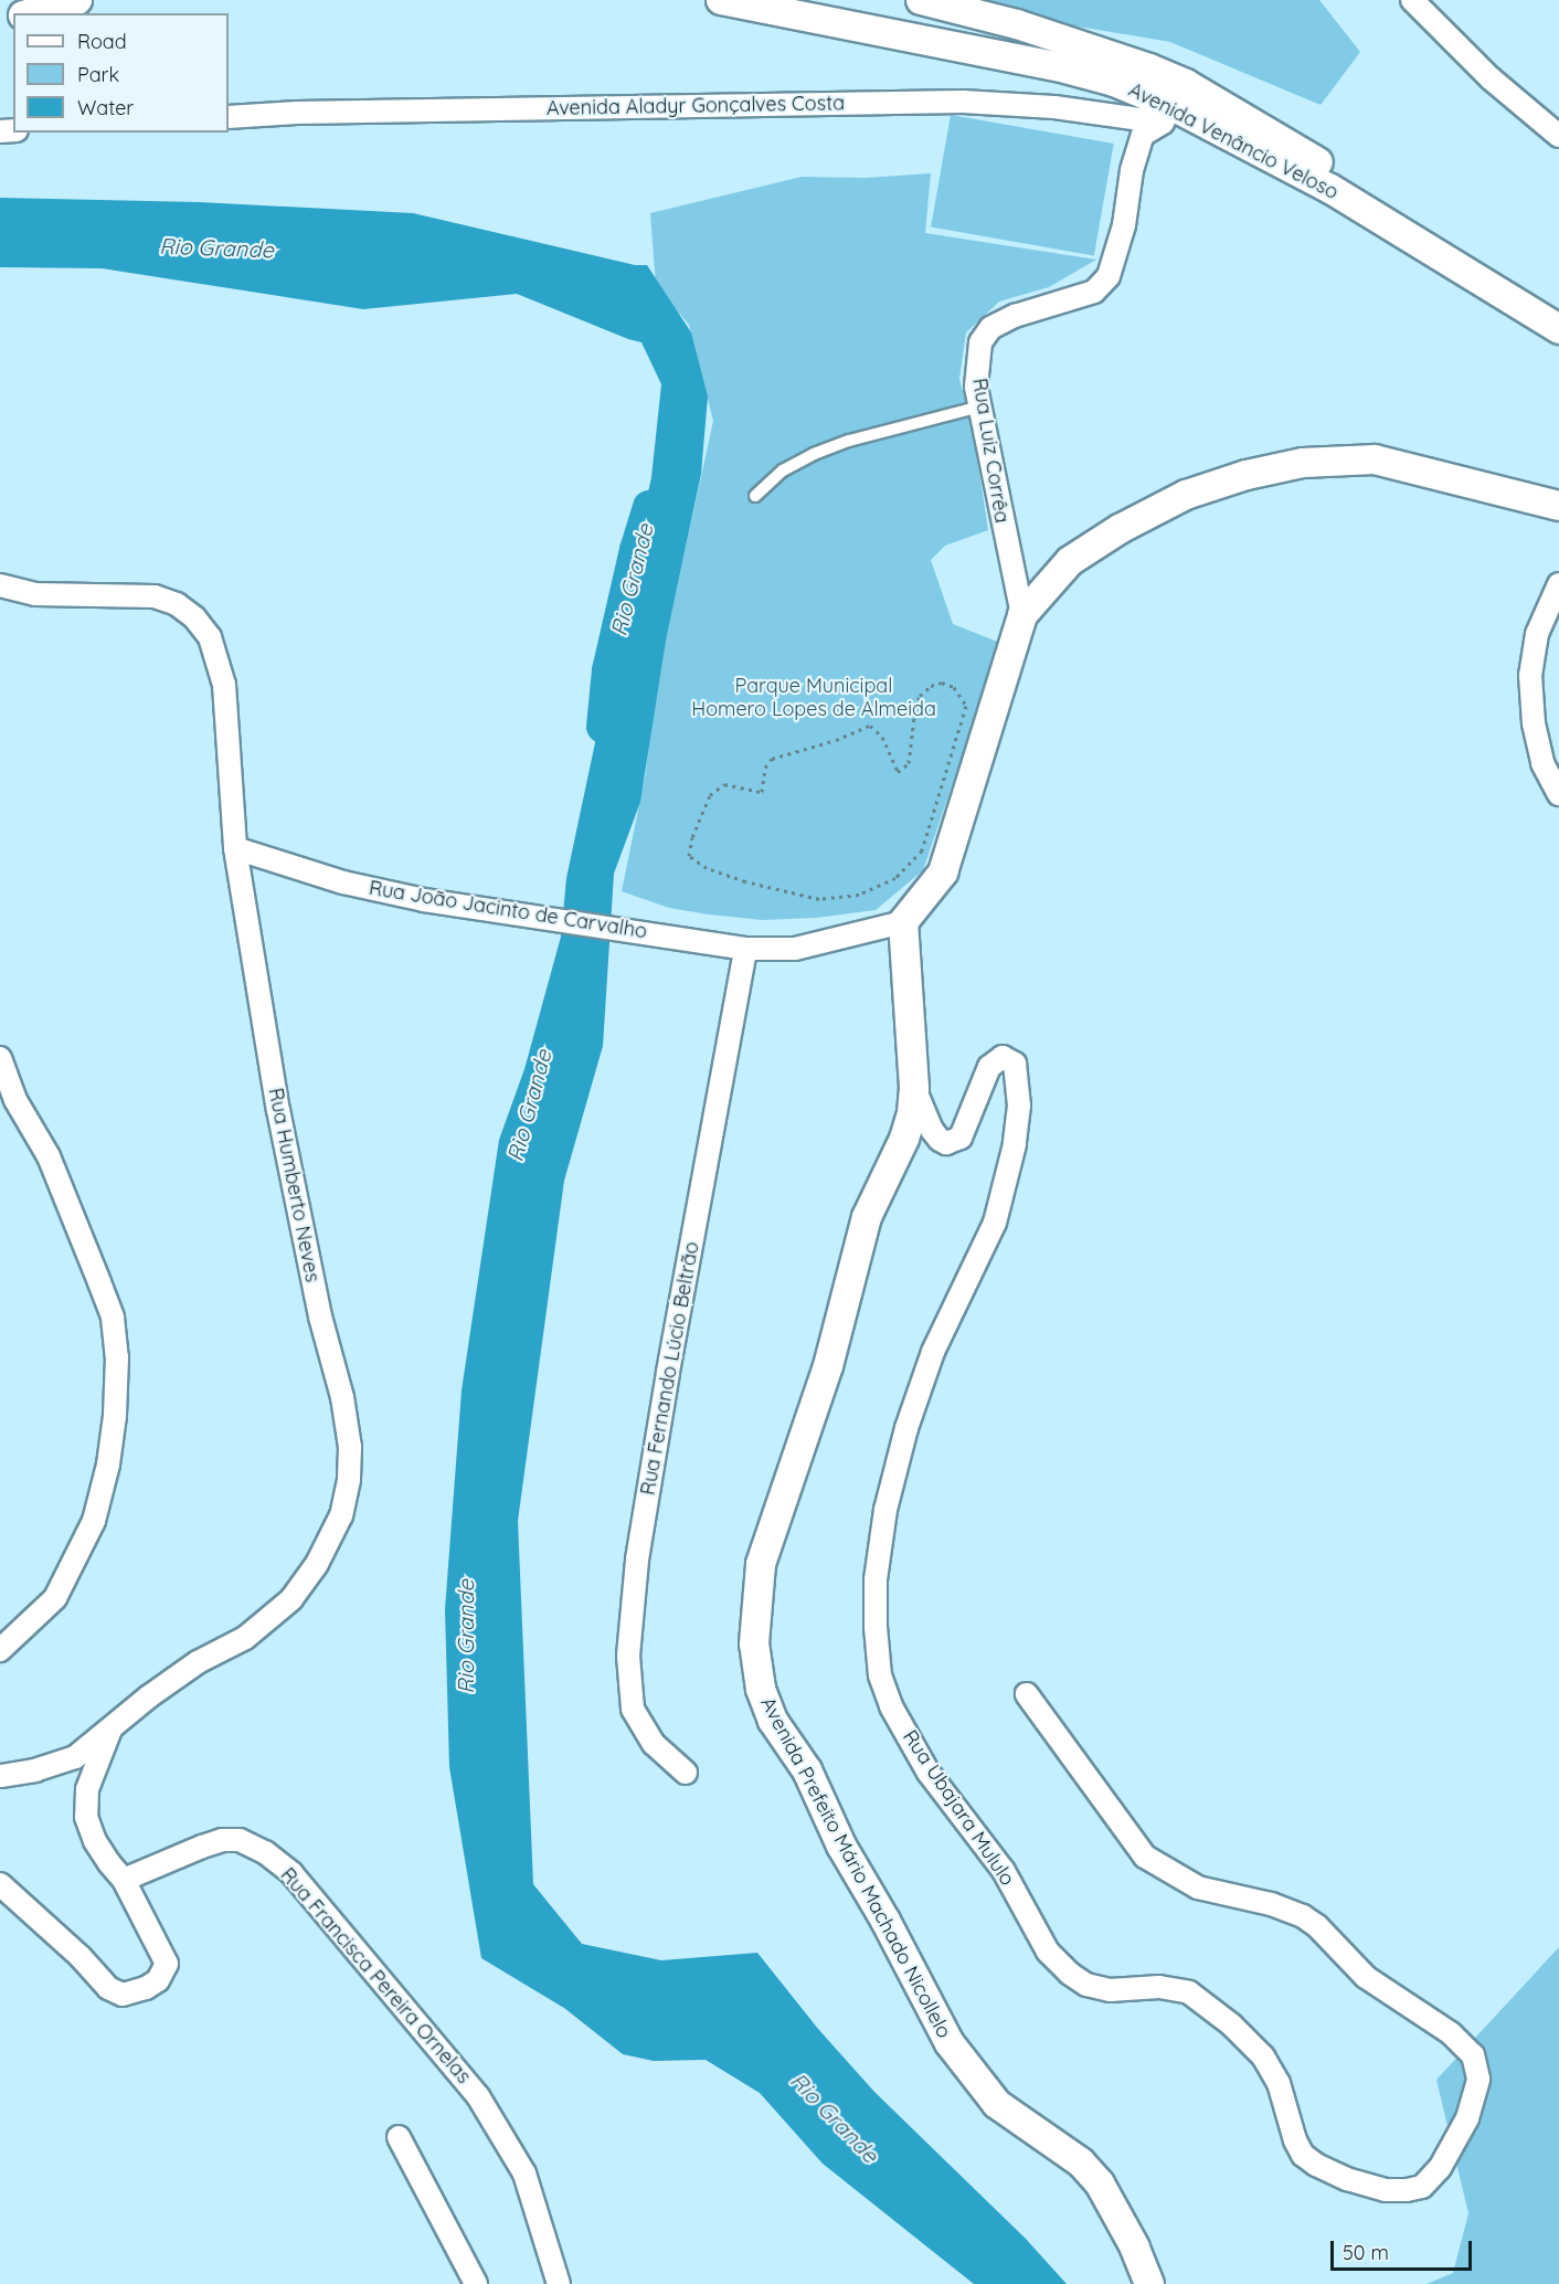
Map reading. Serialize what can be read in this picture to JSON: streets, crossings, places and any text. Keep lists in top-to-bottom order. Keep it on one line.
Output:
{"streets":{"street":["Avenida Aladyr Gonçalves Costa","Avenida Venâncio Veloso","Rua Luiz Corrêa","Rua João Jacinto de Carvalho","Rua Humberto Neves","Rua Fernando Lúcio Beltrão","Rua Ubajara Mululo","Avenida Prefeito Mário Machado Nicollelo","Rua Francisca Pereira Ornelas"]},"crossings":[["Avenida Aladyr Gonçalves Costa","Avenida Venâncio Veloso"],["Avenida Aladyr Gonçalves Costa","Rua Luiz Corrêa"],["Avenida Venâncio Veloso","Rua Luiz Corrêa"],["Rua João Jacinto de Carvalho","Rua Humberto Neves"],["Rua João Jacinto de Carvalho","Rua Fernando Lúcio Beltrão"],["Rua João Jacinto de Carvalho","Avenida Prefeito Mário Machado Nicollelo"],["Rua Ubajara Mululo","Avenida Prefeito Mário Machado Nicollelo"]],"water":["Rio Grande"],"parks":["Parque Municipal Homero Lopes de Almeida"],"legend":["Road","Park","Water"],"scale_bar":"50 m"}
